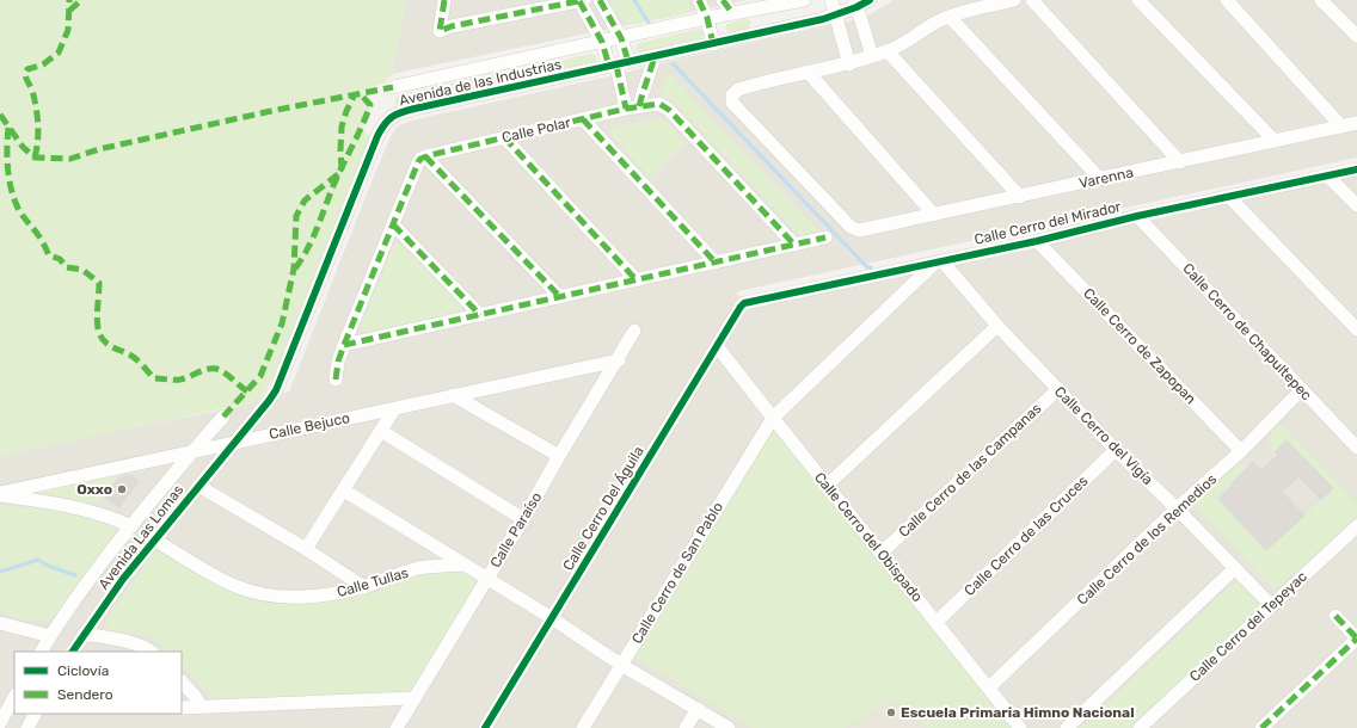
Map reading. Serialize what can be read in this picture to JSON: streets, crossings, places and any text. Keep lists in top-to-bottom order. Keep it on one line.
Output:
{"streets":{"street":["Avenida de las Industrias","Calle Polar","Varenna","Calle Cerro del Mirador","Calle Cerro de Chapultepec","Calle Cerro de Zapopan","Calle Bejuco","Calle Cerro del Vigía","Calle Cerro de las Campanas","Calle Cerro Del Águila","Calle Paraíso","Calle Cerro de las Cruces","Avenida Las Lomas","Calle Cerro del Obispado","Calle Cerro de los Remedios","Calle Cerro de San Pablo","Calle Tullas","Calle Cerro del Tepeyac"]},"crossings":[["Avenida de las Industrias","Calle Bejuco"],["Avenida de las Industrias","Avenida Las Lomas"],["Calle Cerro del Mirador","Calle Cerro de Chapultepec"],["Calle Cerro del Mirador","Calle Cerro de Zapopan"],["Calle Cerro del Mirador","Calle Cerro del Vigía"],["Calle Cerro del Mirador","Calle Cerro Del Águila"],["Calle Cerro del Mirador","Calle Cerro de San Pablo"],["Calle Cerro de Chapultepec","Calle Cerro de los Remedios"],["Calle Cerro de Zapopan","Calle Cerro de los Remedios"],["Calle Bejuco","Calle Paraíso"],["Calle Bejuco","Avenida Las Lomas"],["Calle Cerro del Vigía","Calle Cerro de las Campanas"],["Calle Cerro del Vigía","Calle Cerro de las Cruces"],["Calle Cerro del Vigía","Calle Cerro de los Remedios"],["Calle Cerro del Vigía","Calle Cerro de San Pablo"],["Calle Cerro del Vigía","Calle Cerro del Tepeyac"],["Calle Cerro de las Campanas","Calle Cerro del Obispado"],["Calle Cerro Del Águila","Calle Cerro del Obispado"],["Calle Cerro de las Cruces","Calle Cerro del Obispado"],["Avenida Las Lomas","Calle Tullas"],["Calle Cerro del Obispado","Calle Cerro de los Remedios"],["Calle Cerro del Obispado","Calle Cerro de San Pablo"]],"places":["Oxxo","Escuela Primaria Himno Nacional"],"legend":["Ciclovía","Sendero"]}
